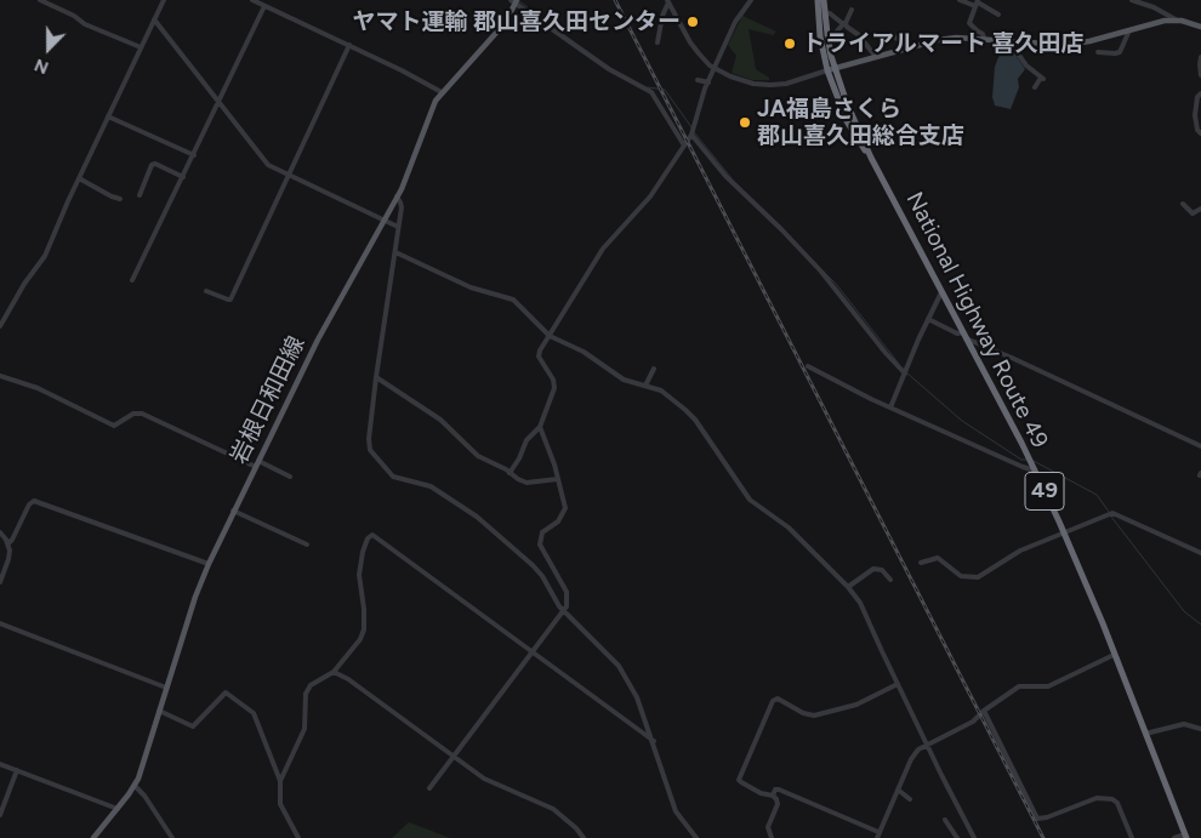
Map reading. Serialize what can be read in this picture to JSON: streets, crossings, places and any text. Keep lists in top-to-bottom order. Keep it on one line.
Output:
{"streets":{"highway":["National Highway Route 49","49"],"main road":["岩根日和田線"]},"places":["ヤマト運輸 郡山喜久田センター","トライアルマート 喜久田店","JA福島さくら 郡山喜久田総合支店"],"north":"bottom"}
